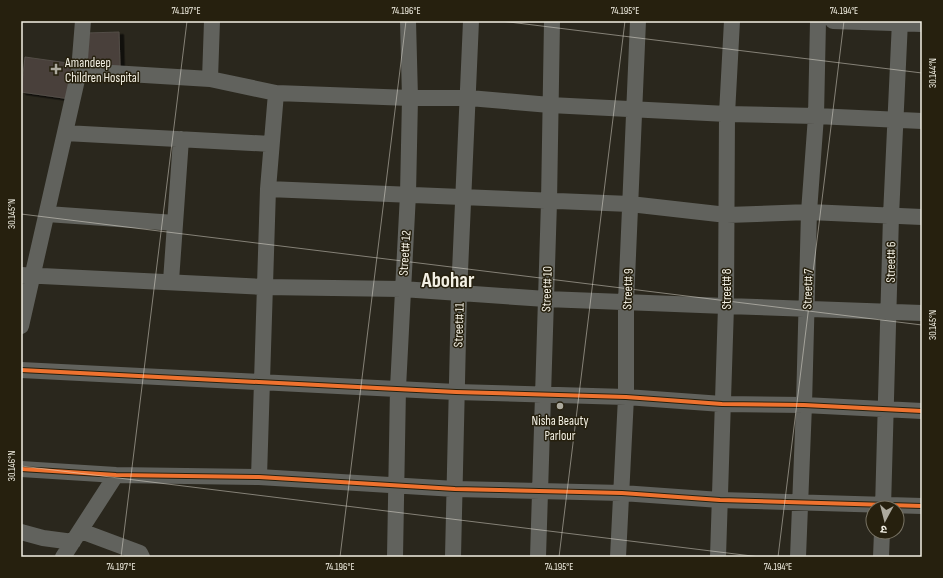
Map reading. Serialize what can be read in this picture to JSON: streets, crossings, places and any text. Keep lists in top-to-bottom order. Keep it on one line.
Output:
{"streets":{"street":["Street# 12","Street# 6","Street# 10","Street# 9","Street# 8","Street# 7","Street# 11"]},"districts":["Abohar"],"places":{"health":["Amandeep Children Hospital"],"other":["Nisha Beauty Parlour"]},"north":"bottom","coordinates":["74.197°E","74.196°E","74.195°E","74.194°E","30.144°N","30.145°N","30.146°N"]}
